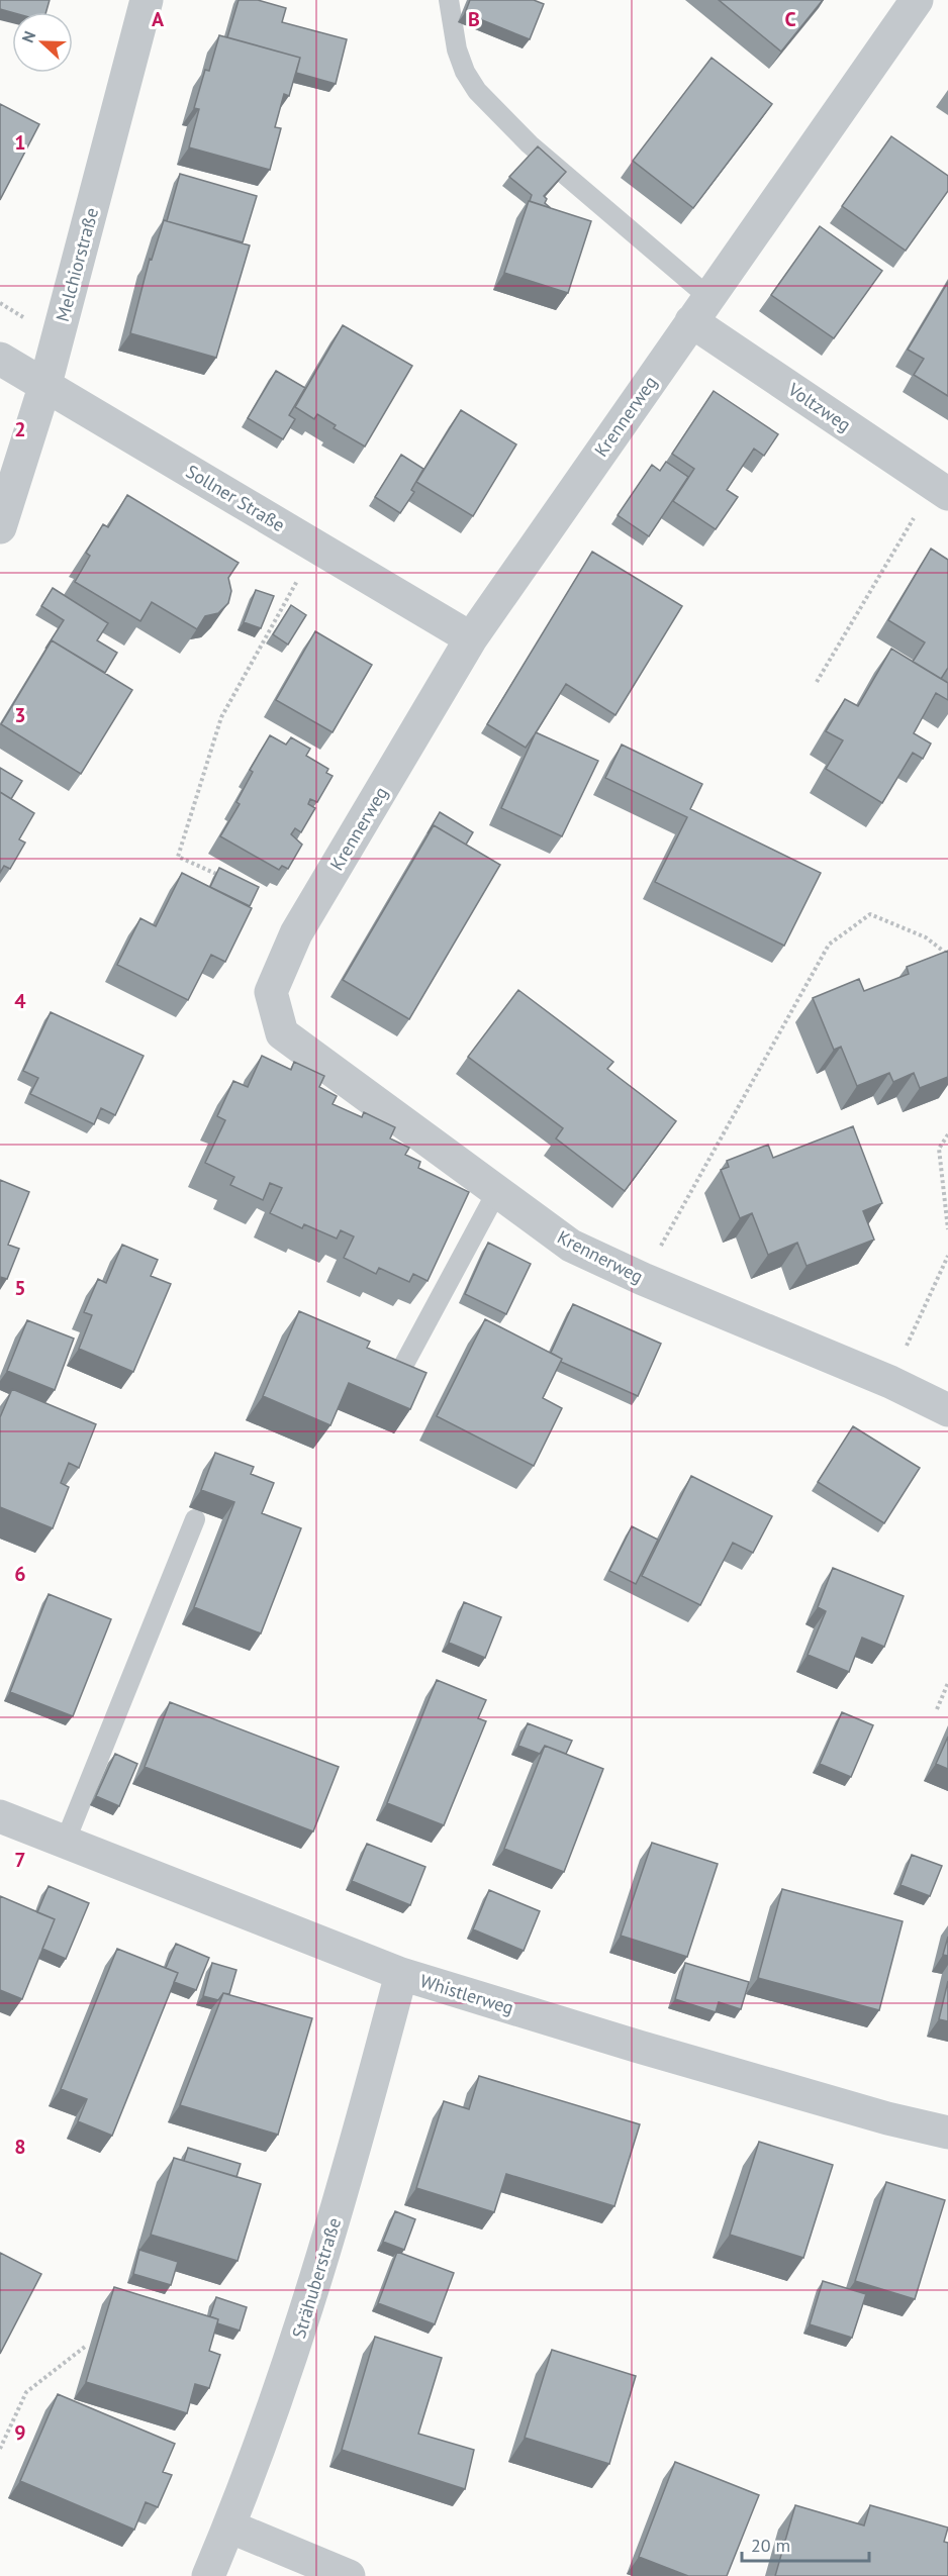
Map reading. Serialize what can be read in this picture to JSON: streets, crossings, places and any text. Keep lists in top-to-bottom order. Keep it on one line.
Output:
{"streets":{"street":["Melchiorstraße","Voltzweg","Krennerweg","Sollner Straße","Whistlerweg","Strähuberstraße"]},"crossings":[["Melchiorstraße","Sollner Straße"],["Voltzweg","Krennerweg"],["Krennerweg","Sollner Straße"],["Whistlerweg","Strähuberstraße"]],"scale_bar":"20 m","north":"left","grid":{"columns":["A","B","C"],"rows":["1","2","3","4","5","6","7","8","9"]}}
